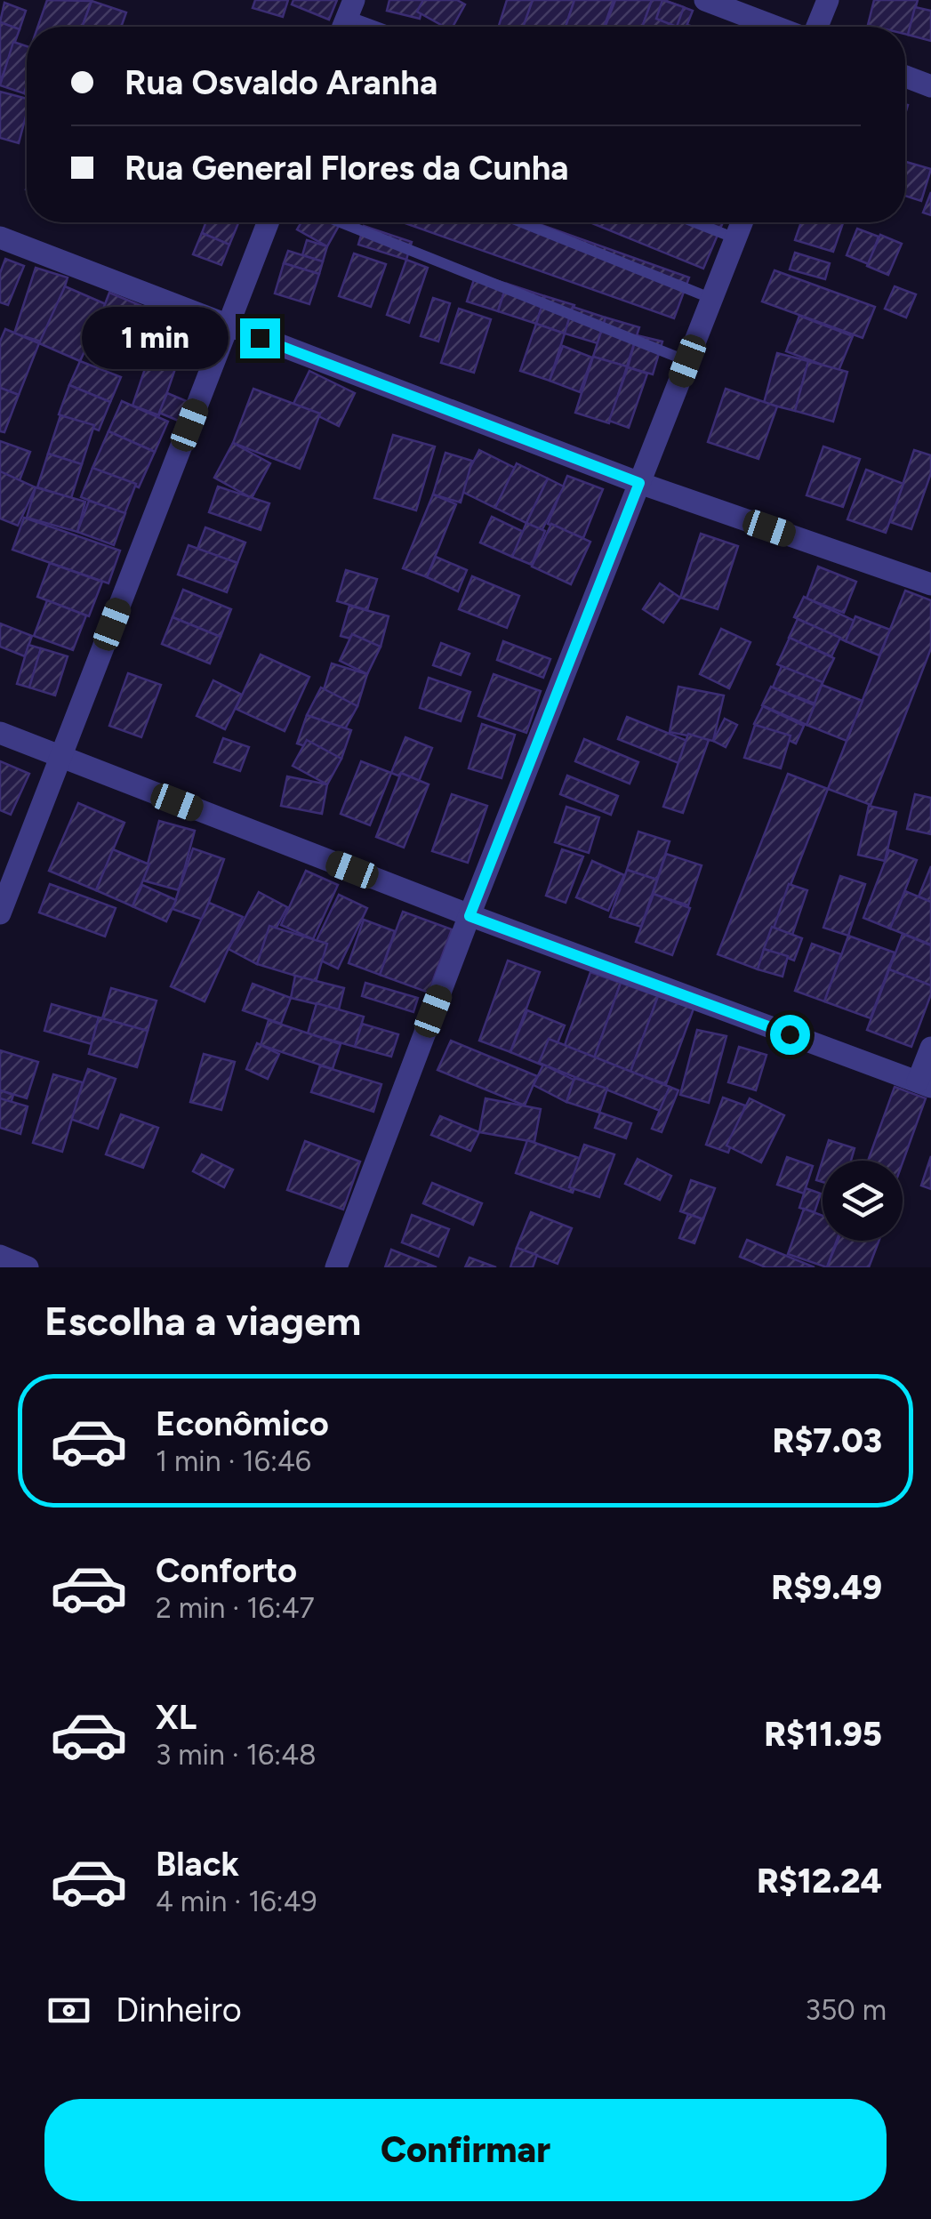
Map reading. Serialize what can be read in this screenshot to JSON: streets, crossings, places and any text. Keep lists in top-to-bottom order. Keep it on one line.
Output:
{"page":{"banner":["Rua Osvaldo Aranha","Rua General Flores da Cunha"],"bubble":"1 min","heading":"Escolha a viagem","list":[{"name":"Econômico","note":"1 min · 16:46","value":"R$7.03"},{"name":"Conforto","note":"2 min · 16:47","value":"R$9.49"},{"name":"XL","note":"3 min · 16:48","value":"R$11.95"},{"name":"Black","note":"4 min · 16:49","value":"R$12.24"}],"pay":["Dinheiro","350 m"],"buttons":"Confirmar"}}
